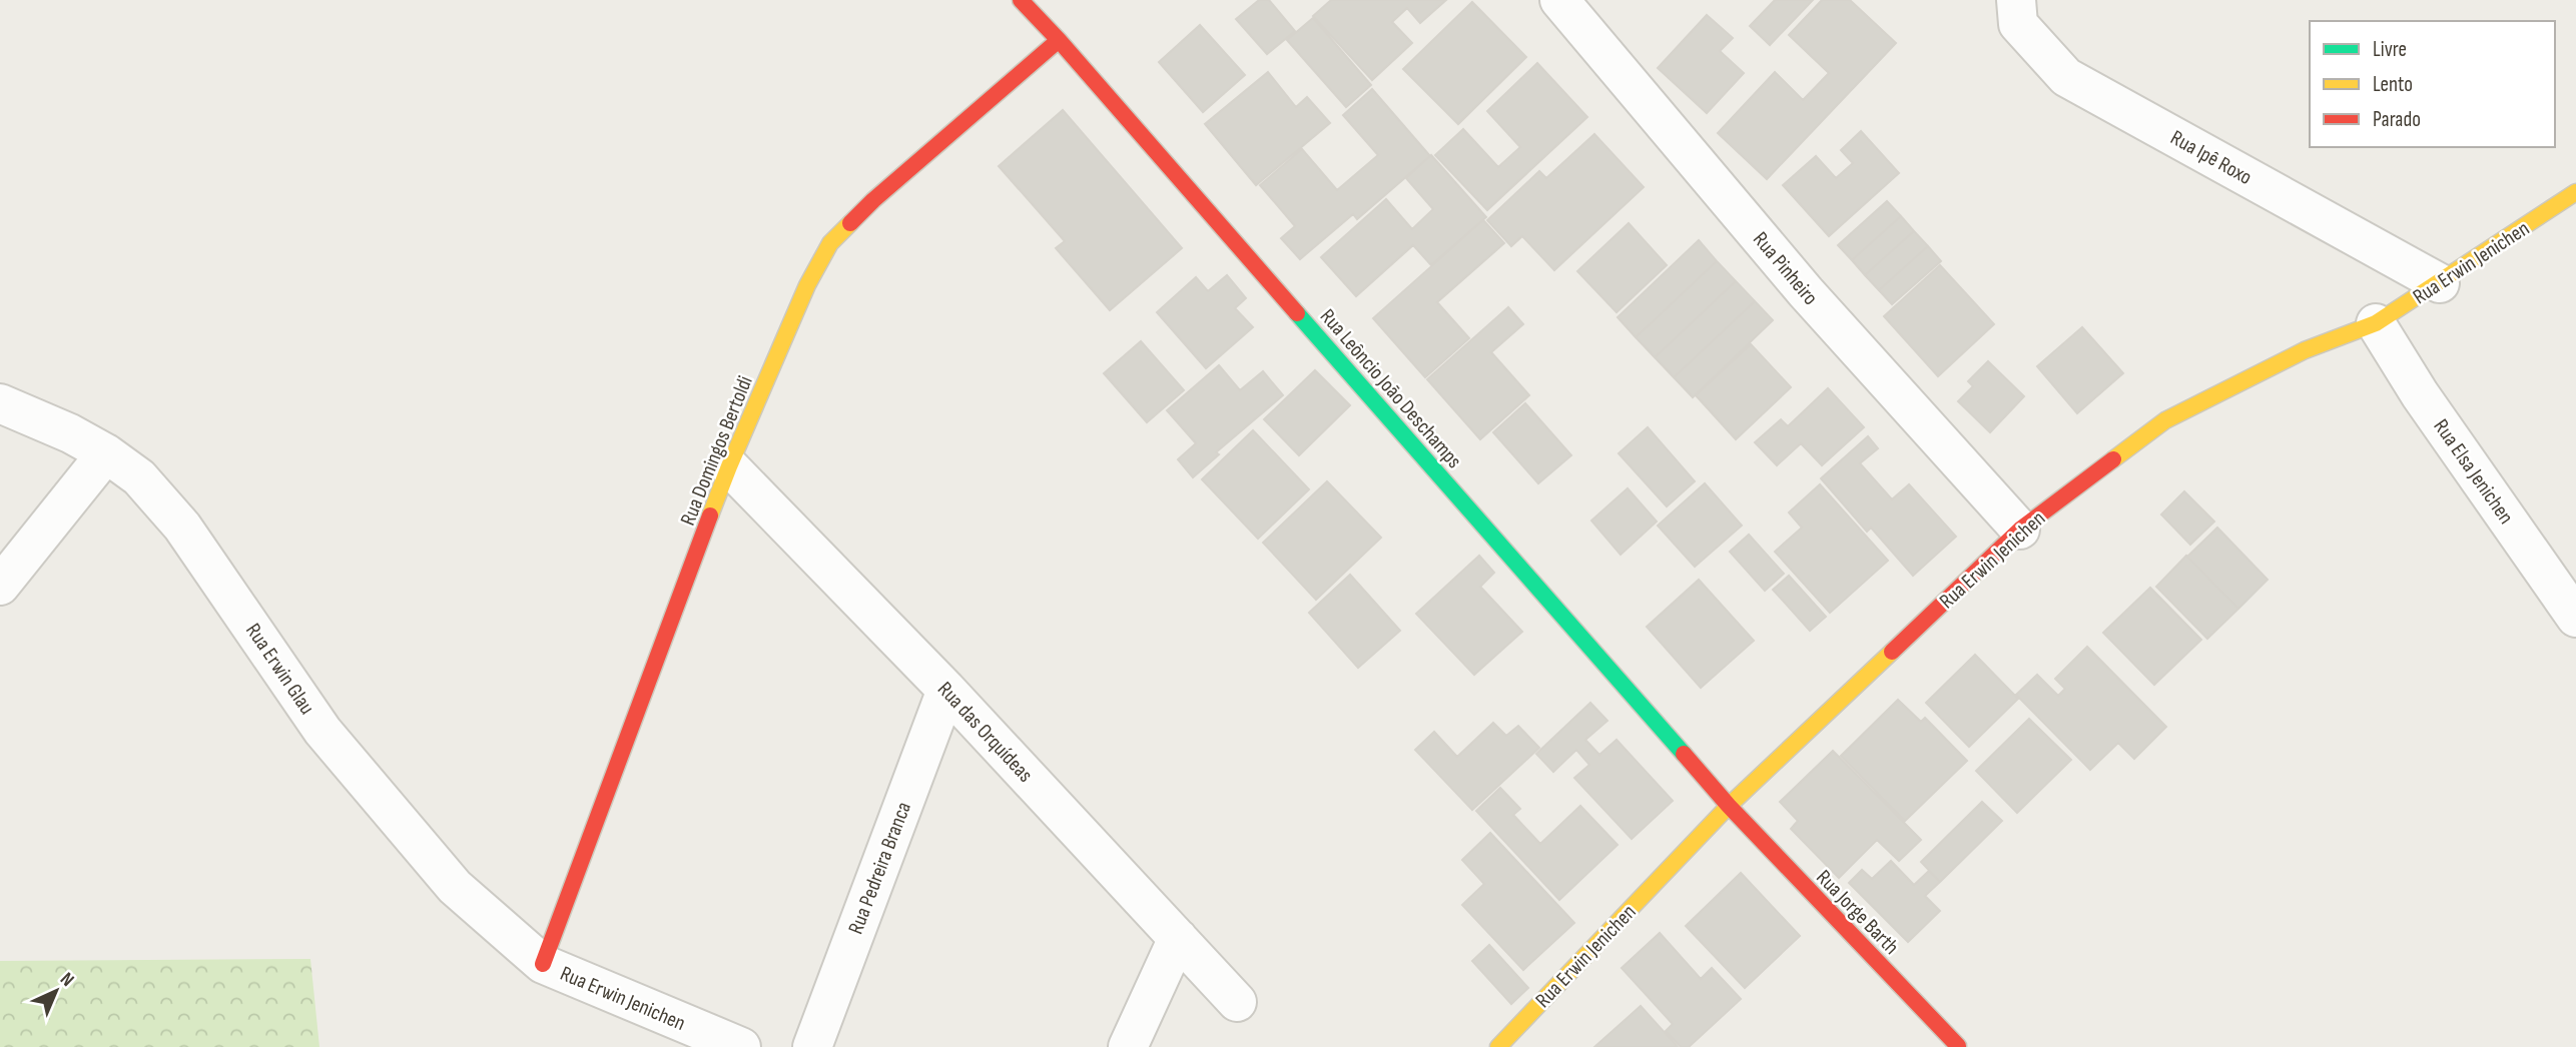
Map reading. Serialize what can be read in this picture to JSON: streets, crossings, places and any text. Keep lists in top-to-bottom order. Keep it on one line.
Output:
{"streets":{"street":["Rua Ipê Roxo","Rua Erwin Jenichen","Rua Pinheiro","Rua Leôncio João Deschamps","Rua Domingos Bertoldi","Rua Elsa Jenichen","Rua Erwin Glau","Rua das Orquídeas","Rua Pedreira Branca","Rua Jorge Barth"]},"crossings":[["Rua Ipê Roxo","Rua Erwin Jenichen"],["Rua Erwin Jenichen","Rua Pinheiro"],["Rua Erwin Jenichen","Rua Leôncio João Deschamps"],["Rua Erwin Jenichen","Rua Domingos Bertoldi"],["Rua Erwin Jenichen","Rua Elsa Jenichen"],["Rua Erwin Jenichen","Rua Erwin Glau"],["Rua Erwin Jenichen","Rua Jorge Barth"],["Rua Leôncio João Deschamps","Rua Domingos Bertoldi"],["Rua Leôncio João Deschamps","Rua Jorge Barth"],["Rua Domingos Bertoldi","Rua Erwin Glau"],["Rua Domingos Bertoldi","Rua das Orquídeas"],["Rua das Orquídeas","Rua Pedreira Branca"]],"legend":["Livre","Lento","Parado"],"north":"top right"}
